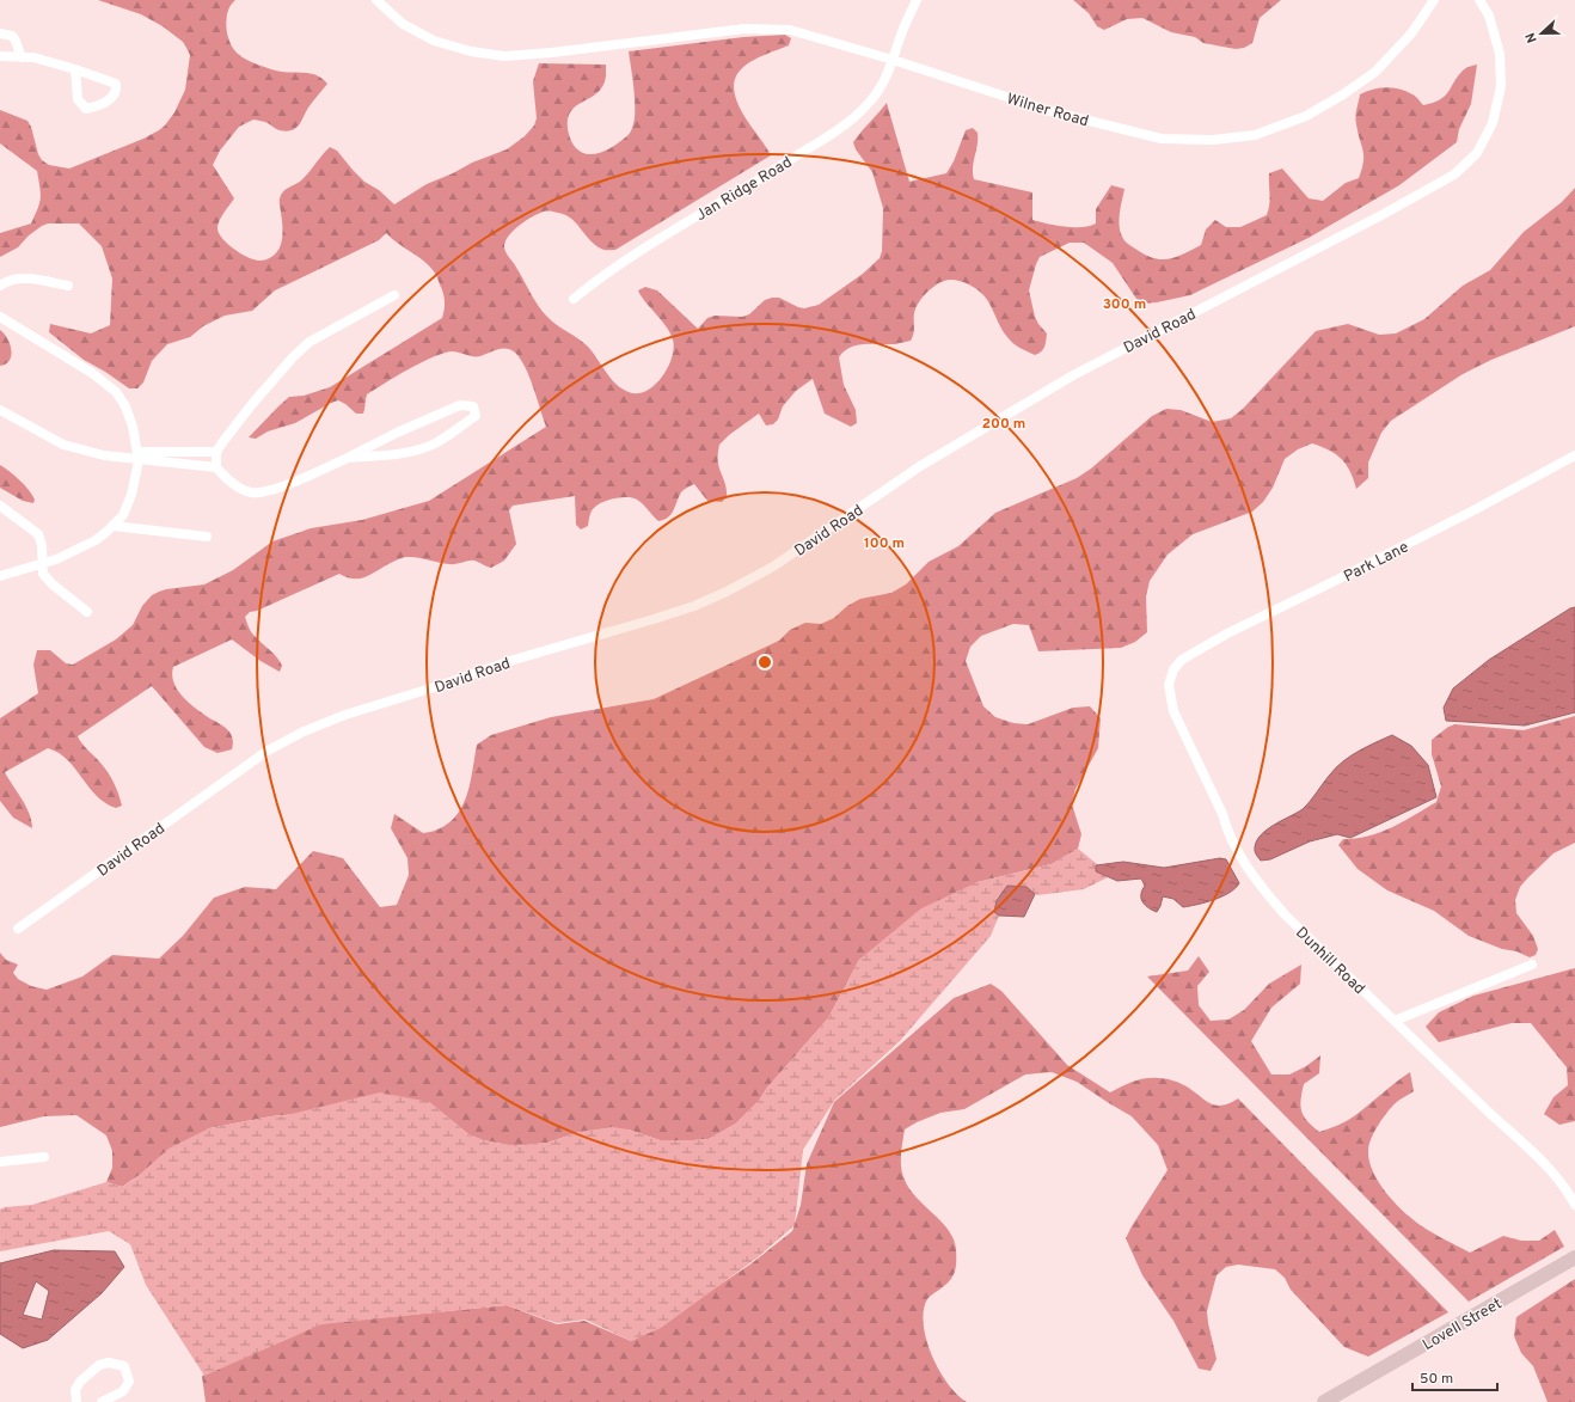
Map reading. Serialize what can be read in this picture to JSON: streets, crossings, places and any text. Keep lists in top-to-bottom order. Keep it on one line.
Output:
{"streets":{"street":["Wilner Road","Jan Ridge Road","David Road","Park Lane","Dunhill Road","Lovell Street"]},"crossings":[["Wilner Road","Jan Ridge Road"],["Park Lane","Dunhill Road"]],"scale_bar":"50 m","north":"left","rings":["300 m","200 m","100 m"]}
